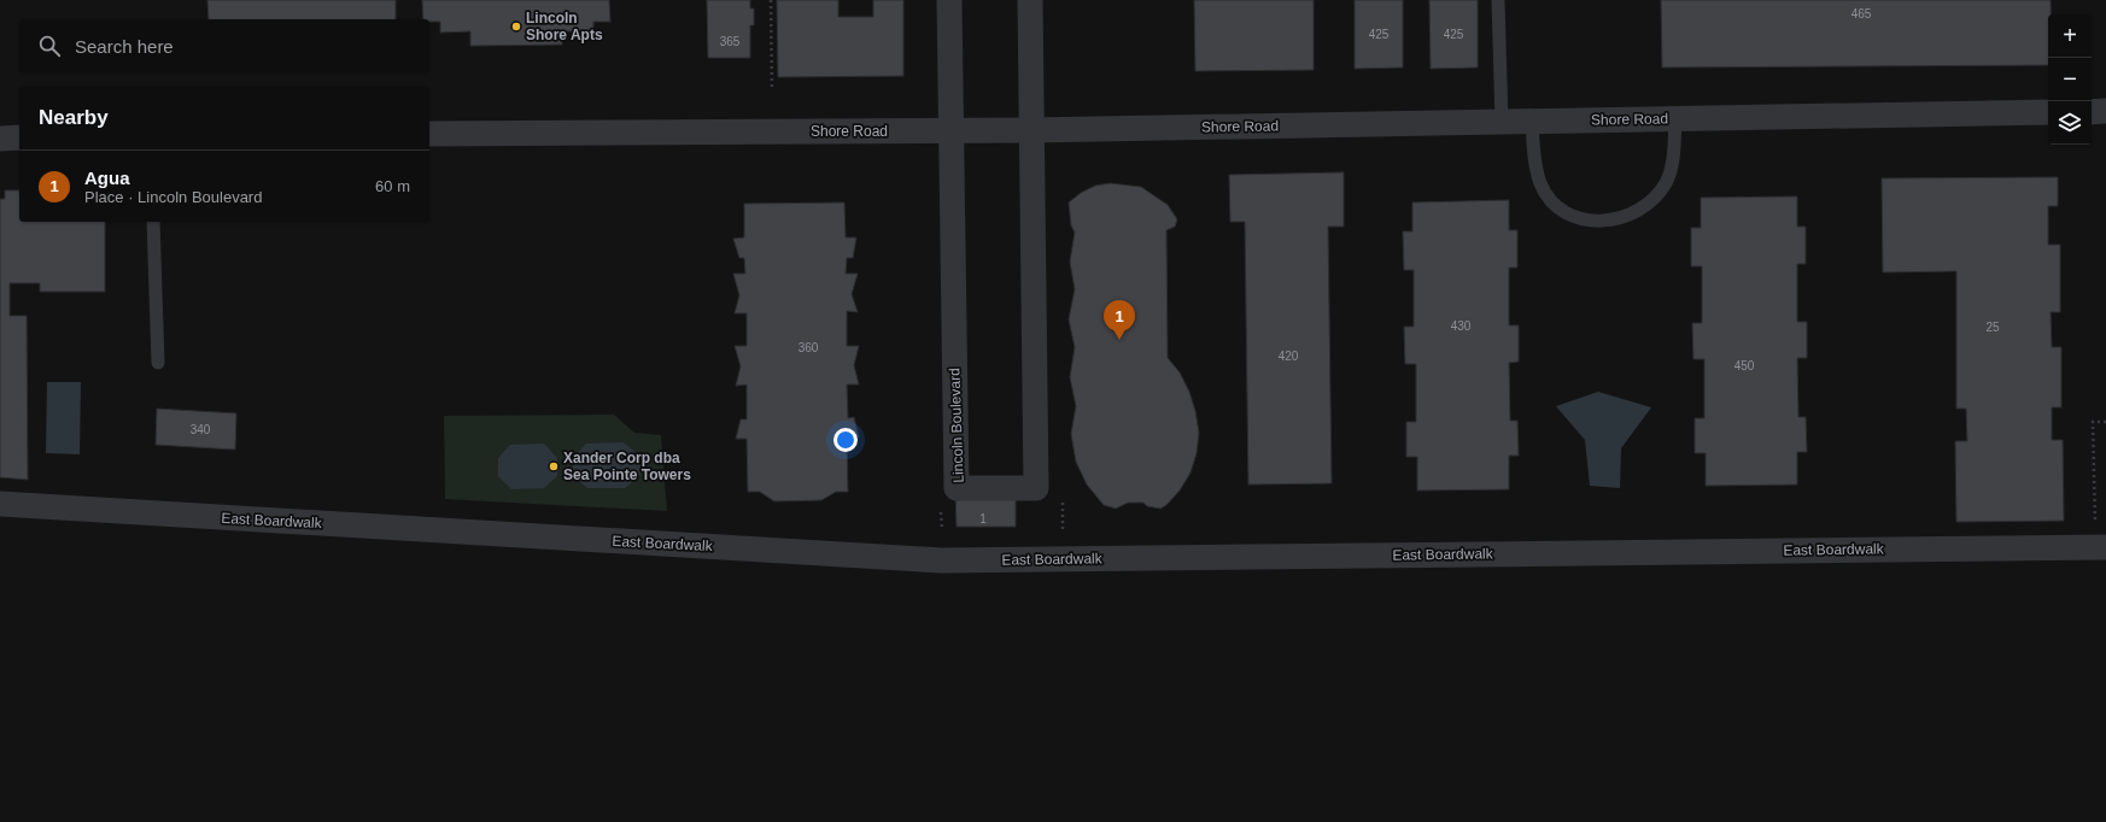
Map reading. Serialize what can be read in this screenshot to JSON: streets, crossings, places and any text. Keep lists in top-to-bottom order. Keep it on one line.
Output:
{"streets":{"street":["Shore Road","Lincoln Boulevard","East Boardwalk"]},"crossings":[["Shore Road","Lincoln Boulevard"]],"places":["Lincoln Shore Apts","Xander Corp dba Sea Pointe Towers"],"house_numbers":["465","425","425","365","430","25","360","420","450","340","1"],"page":{"map_buttons":["+","−"],"search":"Search here","heading":"Nearby","list":[{"mark":"1","name":"Agua","note":"Place · Lincoln Boulevard","value":"60 m"}],"pins":"1"}}
